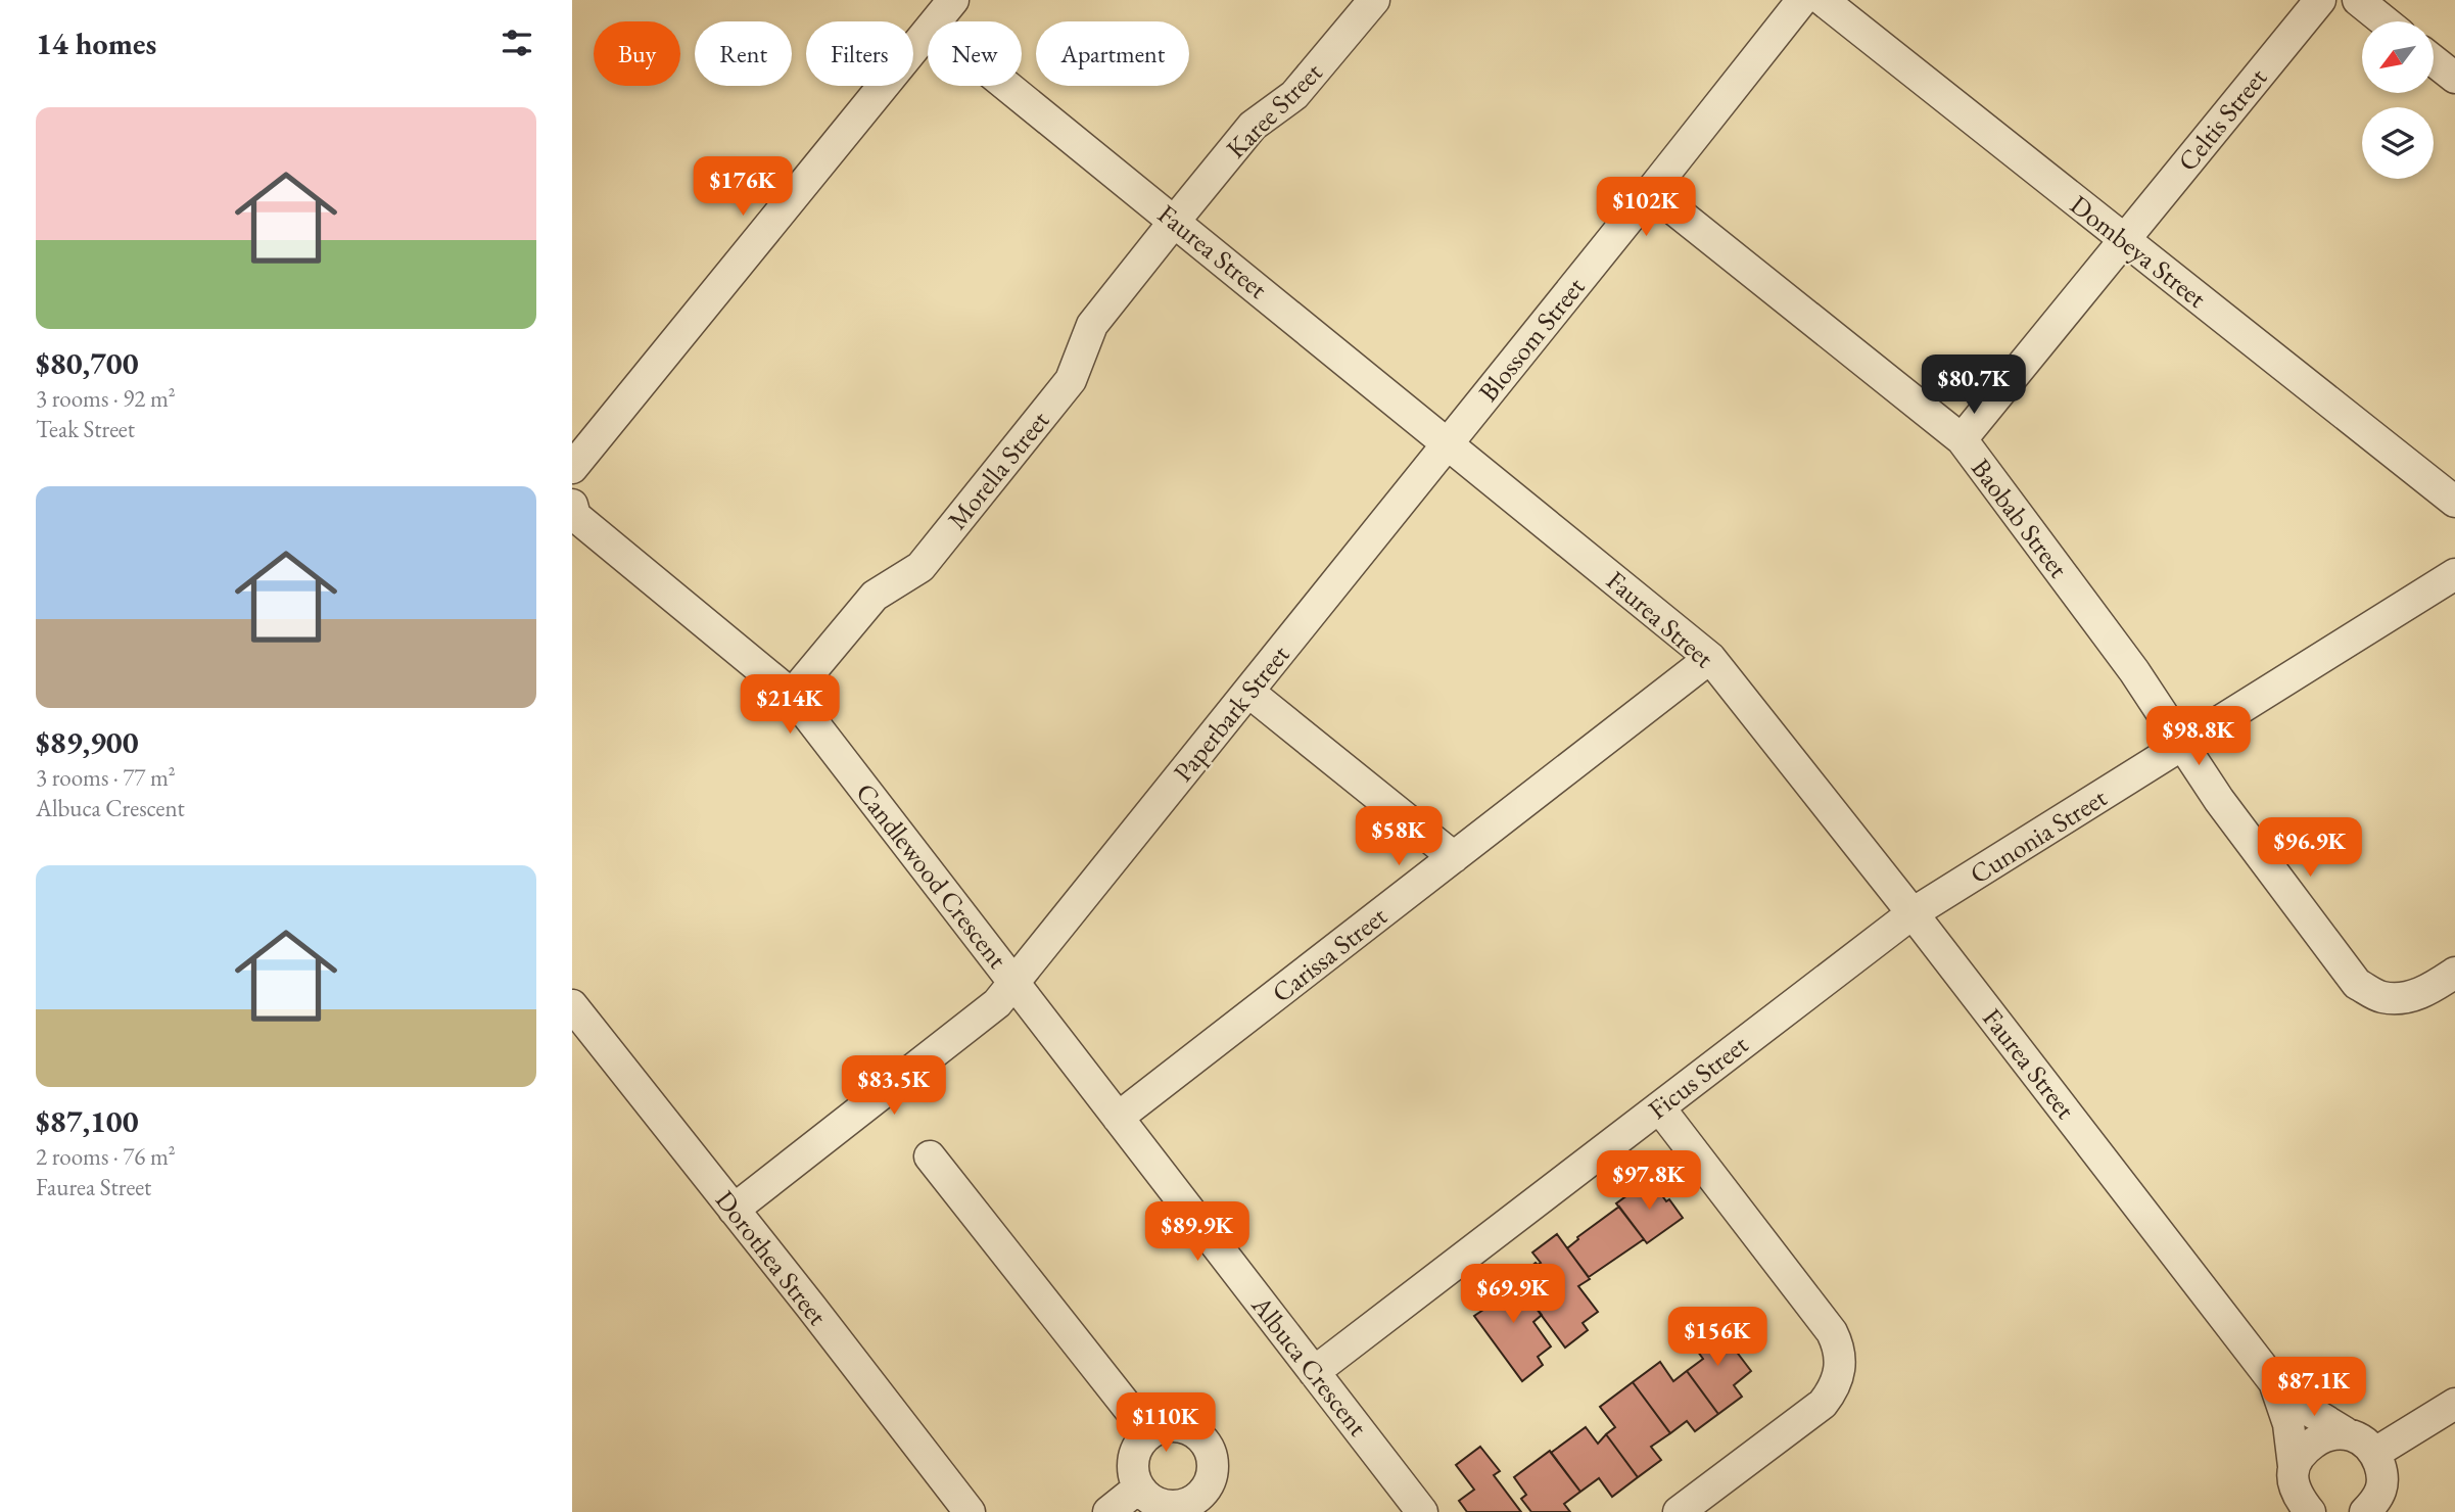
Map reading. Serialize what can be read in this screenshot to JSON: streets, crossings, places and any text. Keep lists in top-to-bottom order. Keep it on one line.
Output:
{"streets":{"street":["Karee Street","Celtis Street","Faurea Street","Dombeya Street","Blossom Street","Morella Street","Baobab Street","Paperbark Street","Cunonia Street","Candlewood Crescent","Carissa Street","Ficus Street","Dorothea Street","Albuca Crescent"]},"crossings":[["Karee Street","Faurea Street"],["Karee Street","Morella Street"],["Celtis Street","Dombeya Street"],["Celtis Street","Baobab Street"],["Faurea Street","Blossom Street"],["Faurea Street","Morella Street"],["Faurea Street","Paperbark Street"],["Faurea Street","Cunonia Street"],["Faurea Street","Carissa Street"],["Faurea Street","Ficus Street"],["Blossom Street","Baobab Street"],["Blossom Street","Paperbark Street"],["Morella Street","Candlewood Crescent"],["Baobab Street","Cunonia Street"],["Paperbark Street","Candlewood Crescent"],["Paperbark Street","Dorothea Street"],["Paperbark Street","Albuca Crescent"],["Cunonia Street","Ficus Street"],["Candlewood Crescent","Albuca Crescent"],["Carissa Street","Albuca Crescent"],["Ficus Street","Albuca Crescent"]],"north":"bottom left","page":{"heading":"14 homes","chip":["Buy","Rent","Filters","New","Apartment"],"list":[{"name":"$80,700","note":"3 rooms · 92 m² · Teak Street"},{"name":"$89,900","note":"3 rooms · 77 m² · Albuca Crescent"},{"name":"$87,100","note":"2 rooms · 76 m² · Faurea Street"}],"price":["$176K","$102K","$80.7K","$214K","$98.8K","$58K","$96.9K","$83.5K","$97.8K","$89.9K","$69.9K","$156K","$87.1K","$110K"]}}
